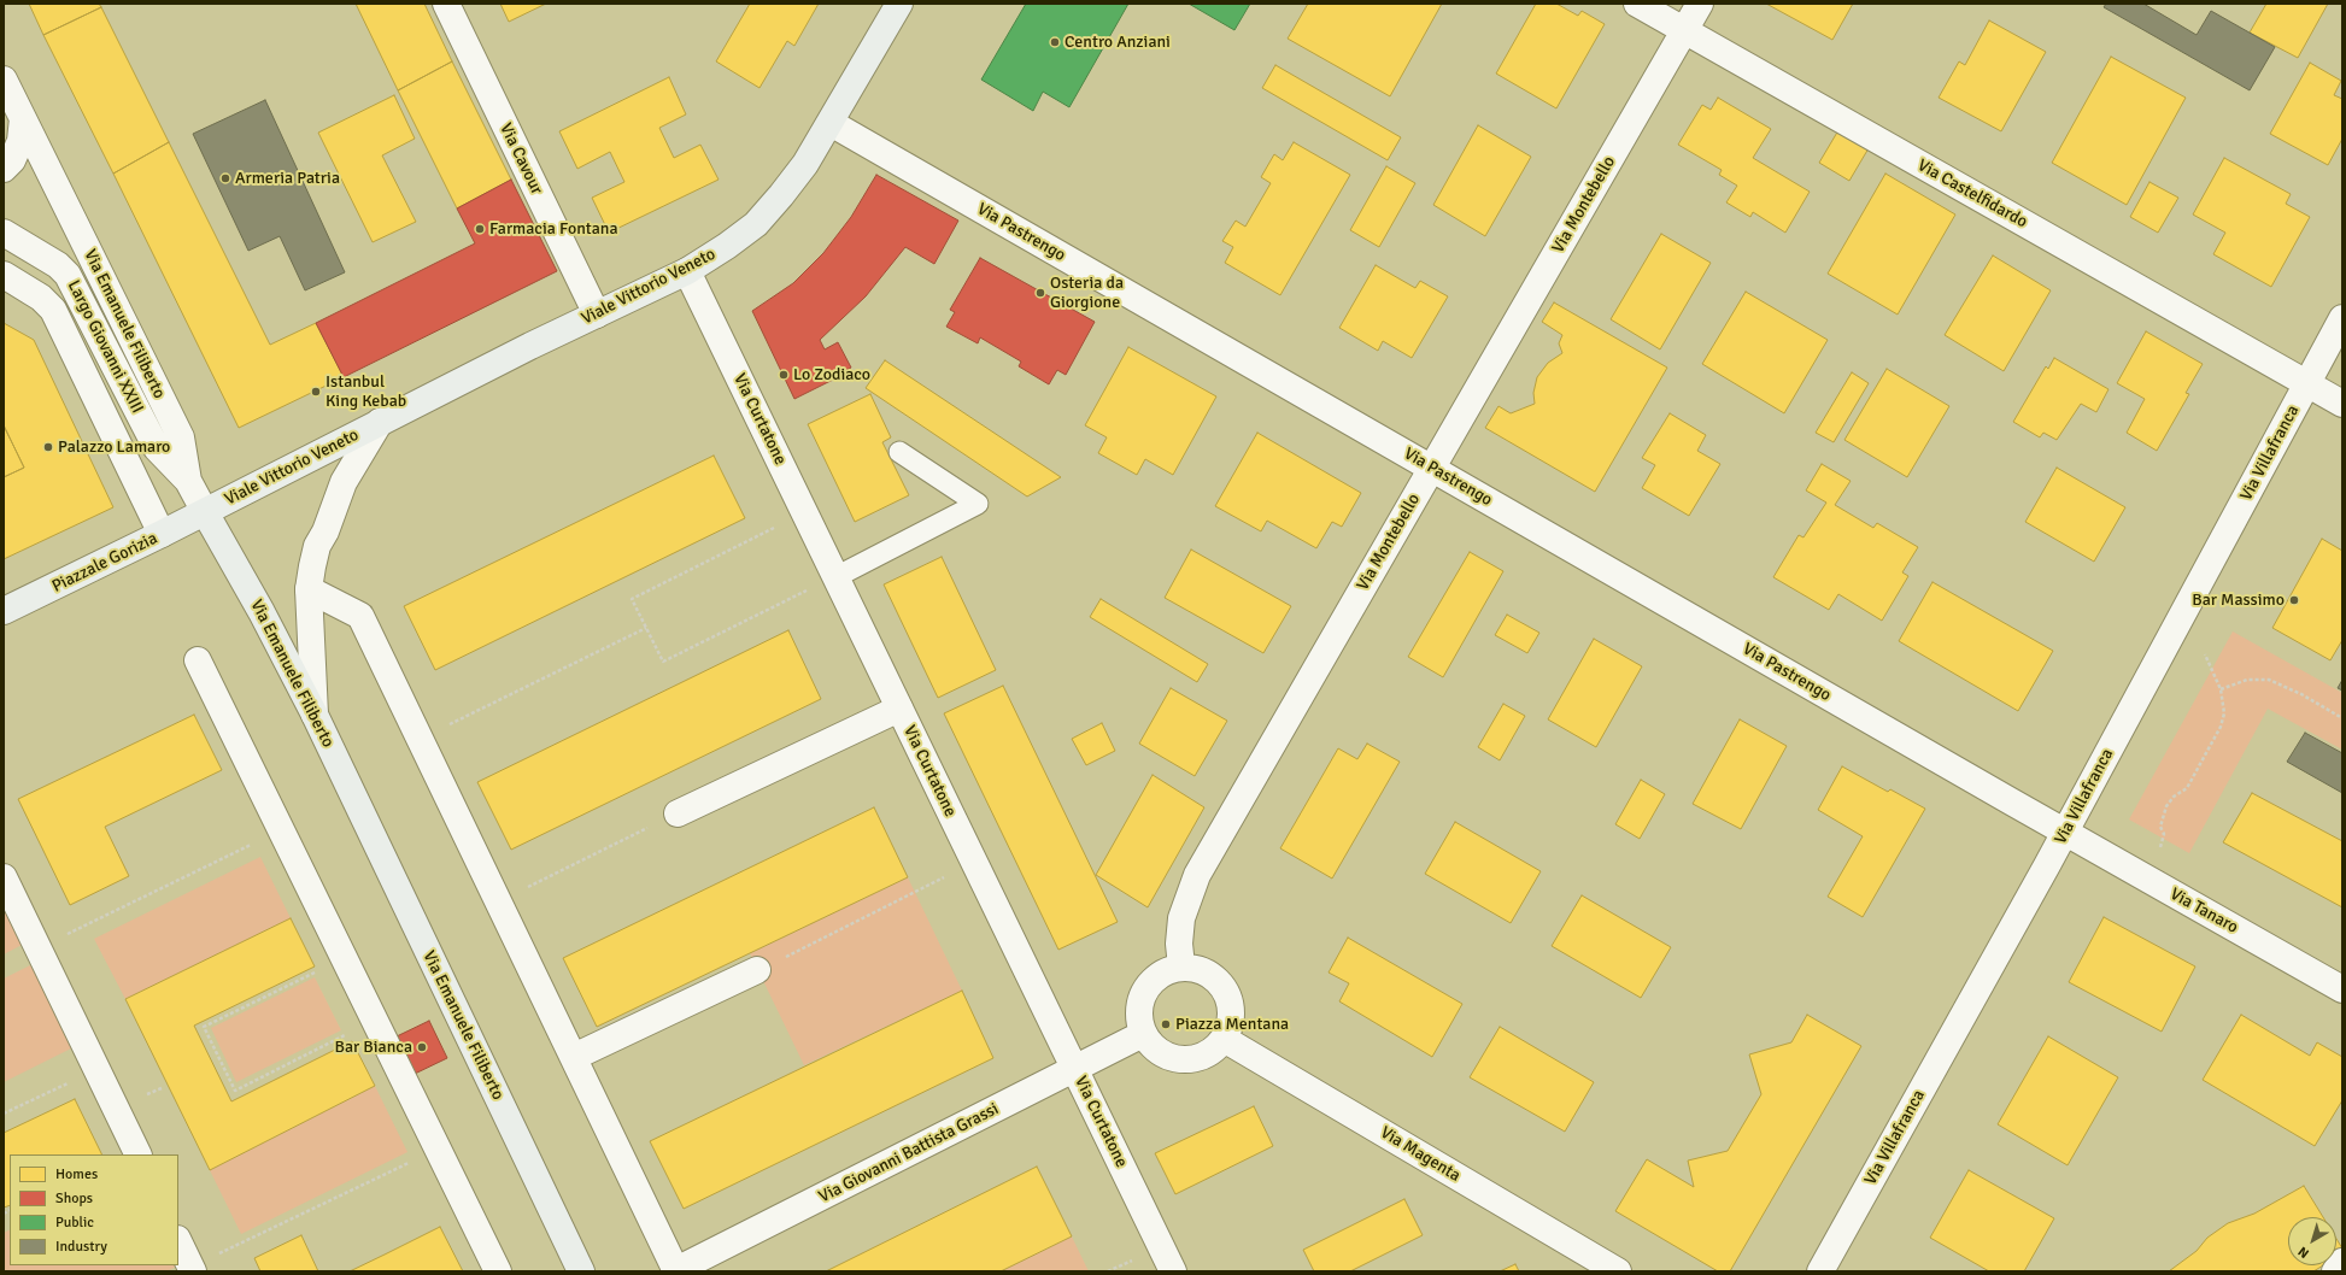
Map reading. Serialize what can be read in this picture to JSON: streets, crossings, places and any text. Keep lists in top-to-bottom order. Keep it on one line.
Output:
{"streets":{"main road":["Viale Vittorio Veneto","Via Emanuele Filiberto","Piazzale Gorizia"],"street":["Via Cavour","Via Castelfidardo","Via Montebello","Via Pastrengo","Largo Giovanni XXIII","Via Curtatone","Via Villafranca","Via Tanaro","Via Giovanni Battista Grassi","Via Magenta"]},"crossings":[["Via Cavour","Viale Vittorio Veneto"],["Via Castelfidardo","Via Montebello"],["Via Castelfidardo","Via Villafranca"],["Via Montebello","Via Pastrengo"],["Via Montebello","Via Giovanni Battista Grassi"],["Via Montebello","Via Magenta"],["Via Pastrengo","Viale Vittorio Veneto"],["Via Pastrengo","Via Villafranca"],["Via Pastrengo","Via Tanaro"],["Viale Vittorio Veneto","Via Emanuele Filiberto"],["Viale Vittorio Veneto","Via Curtatone"],["Viale Vittorio Veneto","Piazzale Gorizia"],["Via Emanuele Filiberto","Largo Giovanni XXIII"],["Via Emanuele Filiberto","Piazzale Gorizia"],["Largo Giovanni XXIII","Piazzale Gorizia"],["Via Curtatone","Via Giovanni Battista Grassi"],["Via Villafranca","Via Tanaro"],["Via Giovanni Battista Grassi","Via Magenta"]],"places":["Centro Anziani","Armeria Patria","Farmacia Fontana","Osteria da Giorgione","Lo Zodiaco","Istanbul King Kebab","Palazzo Lamaro","Bar Massimo","Piazza Mentana","Bar Bianca"],"legend":["Homes","Shops","Public","Industry"],"north":"bottom left"}
